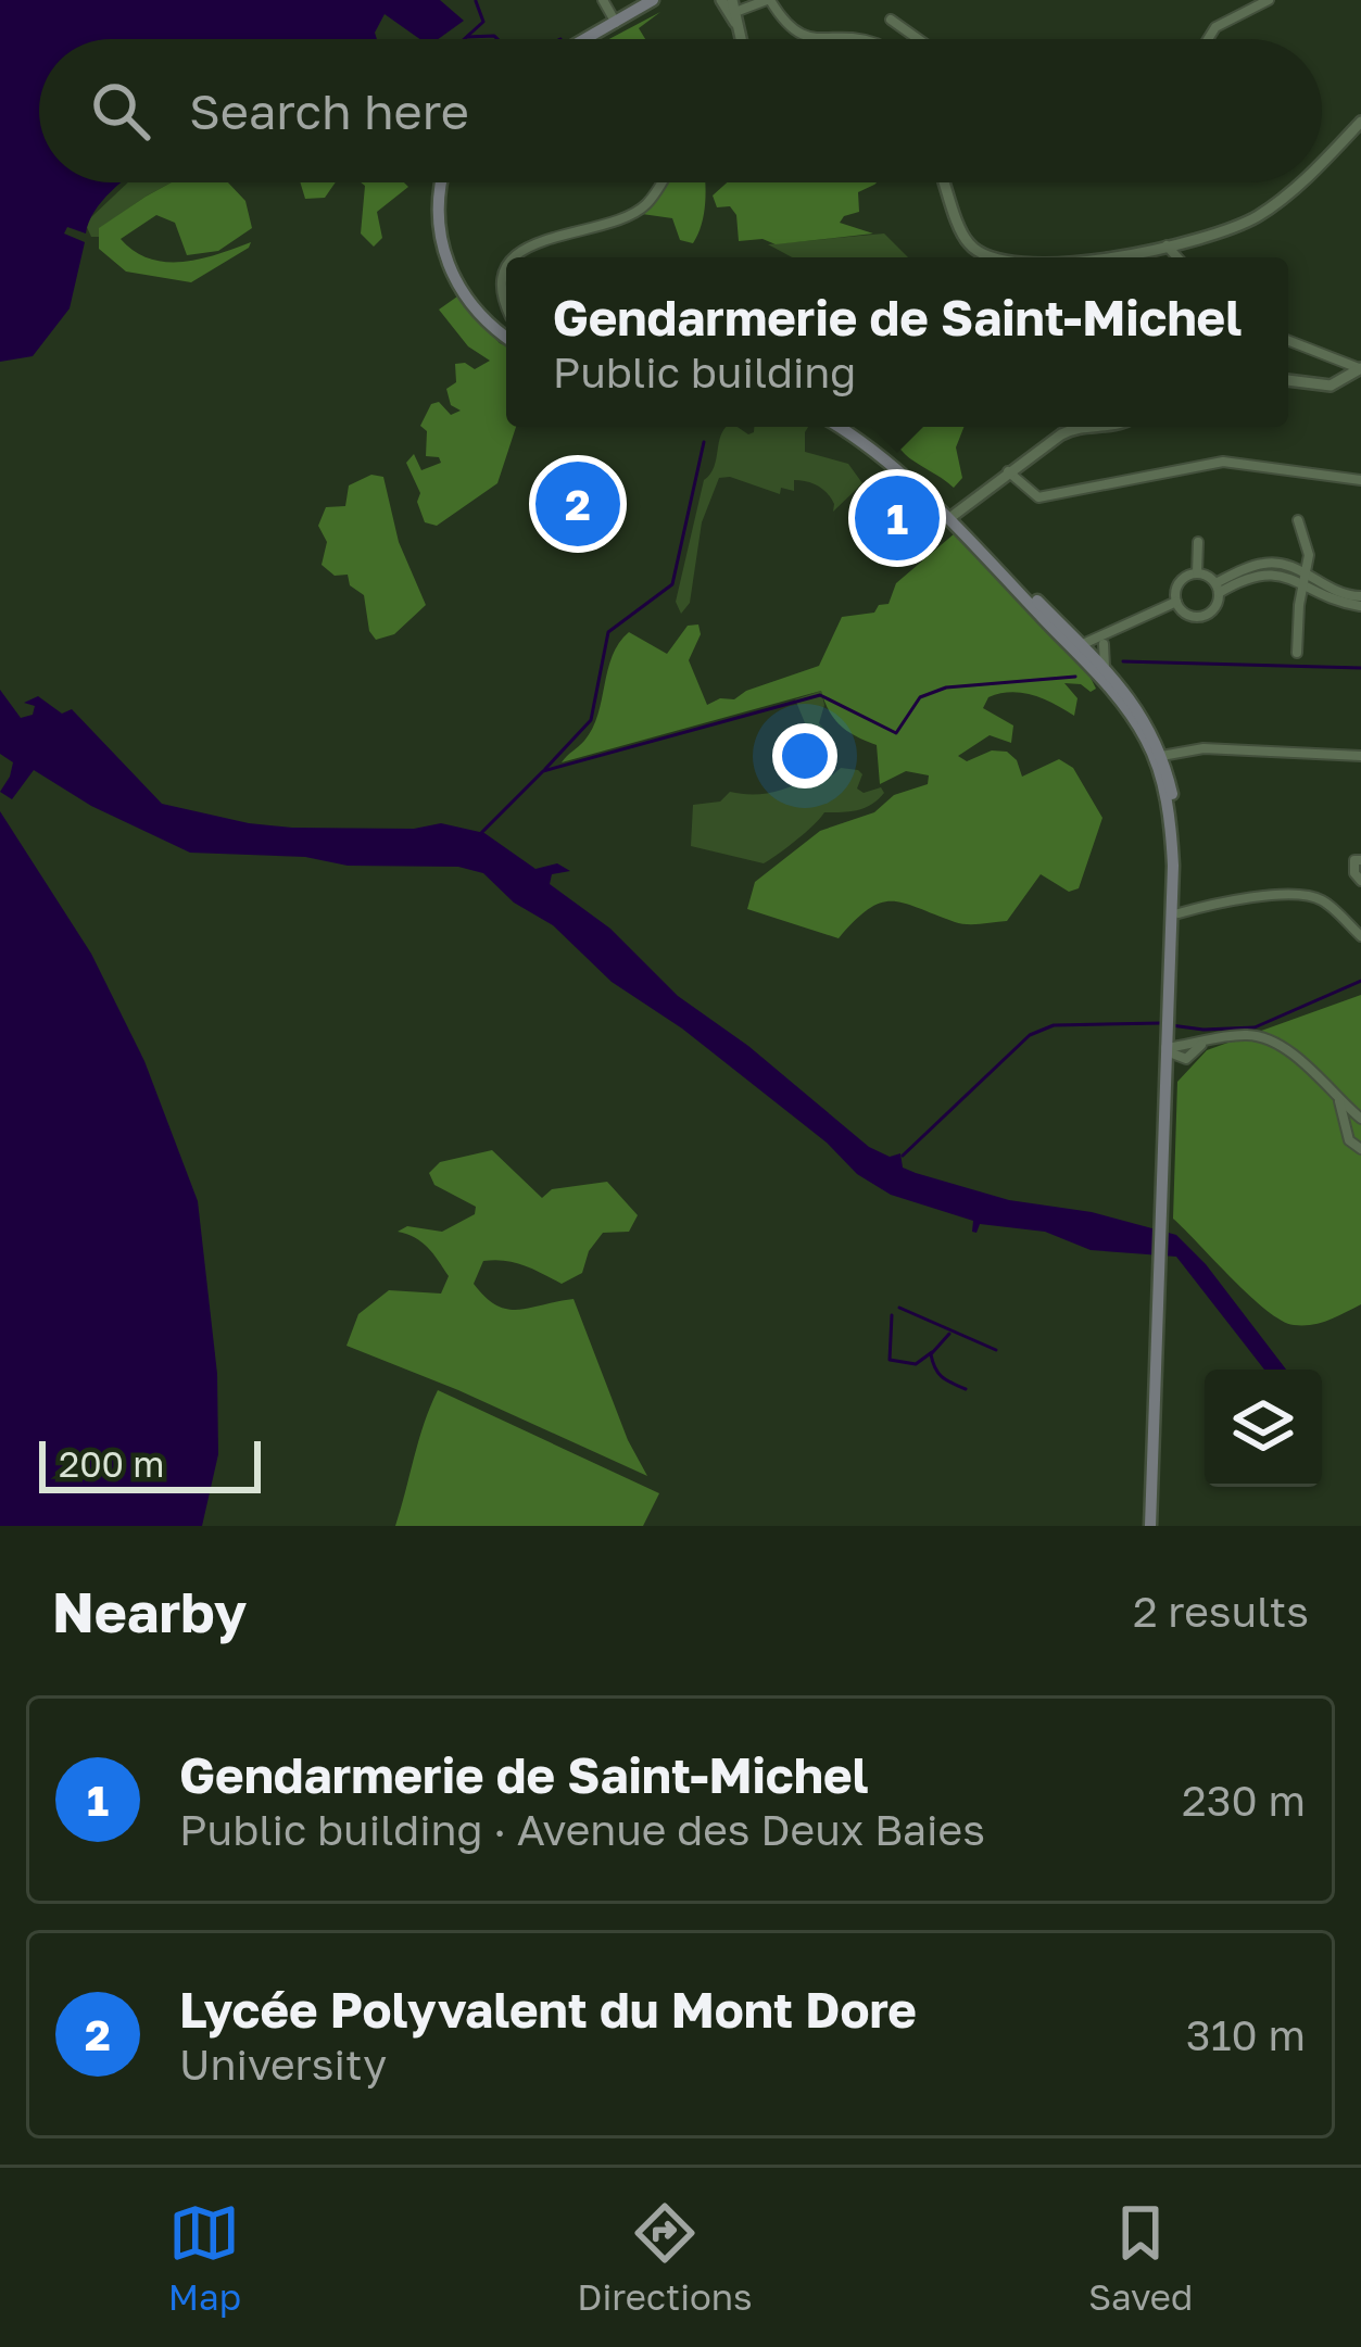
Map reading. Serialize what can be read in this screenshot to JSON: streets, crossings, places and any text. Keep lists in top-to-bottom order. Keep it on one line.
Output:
{"scale_bar":"200 m","page":{"search":"Search here","popup":["Gendarmerie de Saint-Michel","Public building"],"pins":["2","1"],"scale":"200 m","heading":["Nearby","2 results"],"list":[{"mark":"1","name":"Gendarmerie de Saint-Michel","note":"Public building · Avenue des Deux Baies","value":"230 m"},{"mark":"2","name":"Lycée Polyvalent du Mont Dore","note":"University","value":"310 m"}],"nav":["Map","Directions","Saved"]}}
